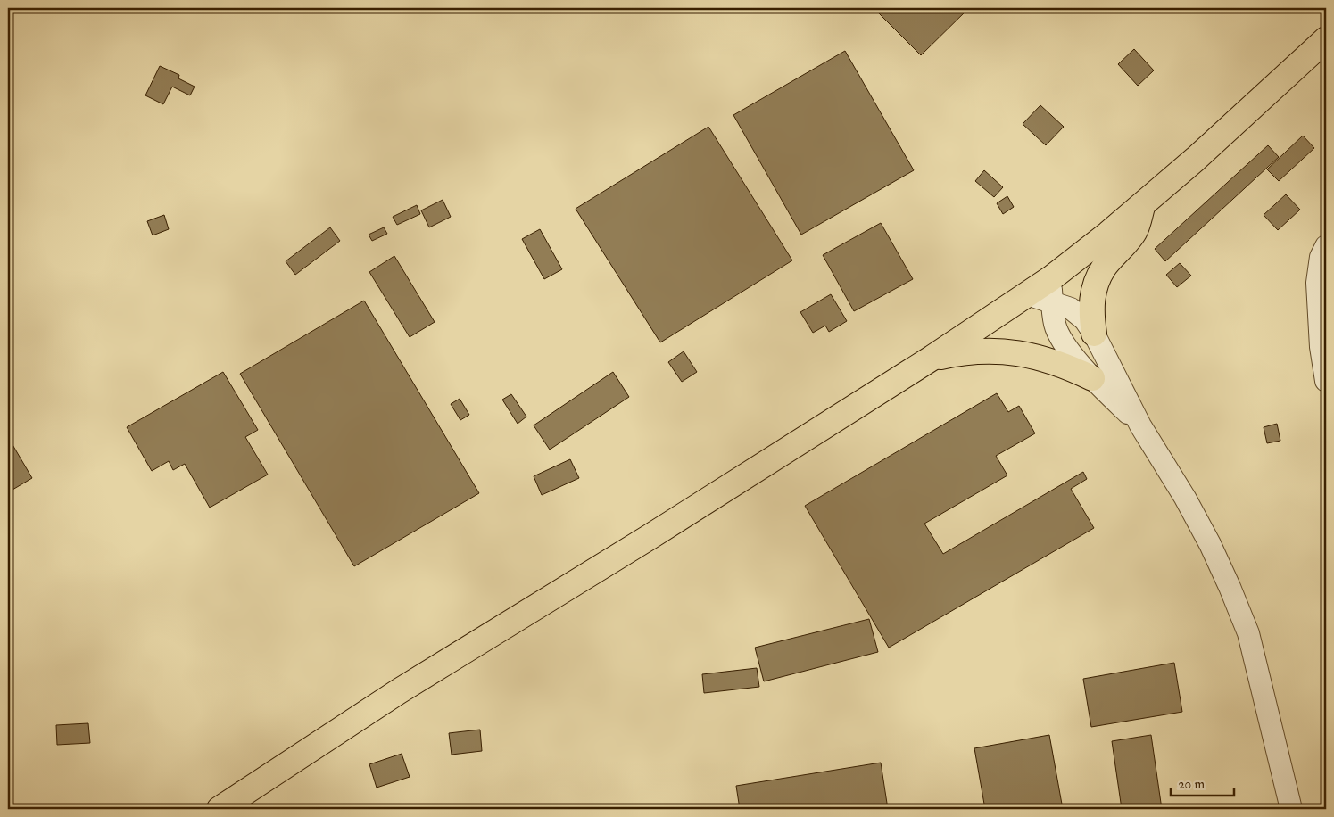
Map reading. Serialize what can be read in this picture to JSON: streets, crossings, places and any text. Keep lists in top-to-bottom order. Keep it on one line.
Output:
{"scale_bar":"20 m"}
